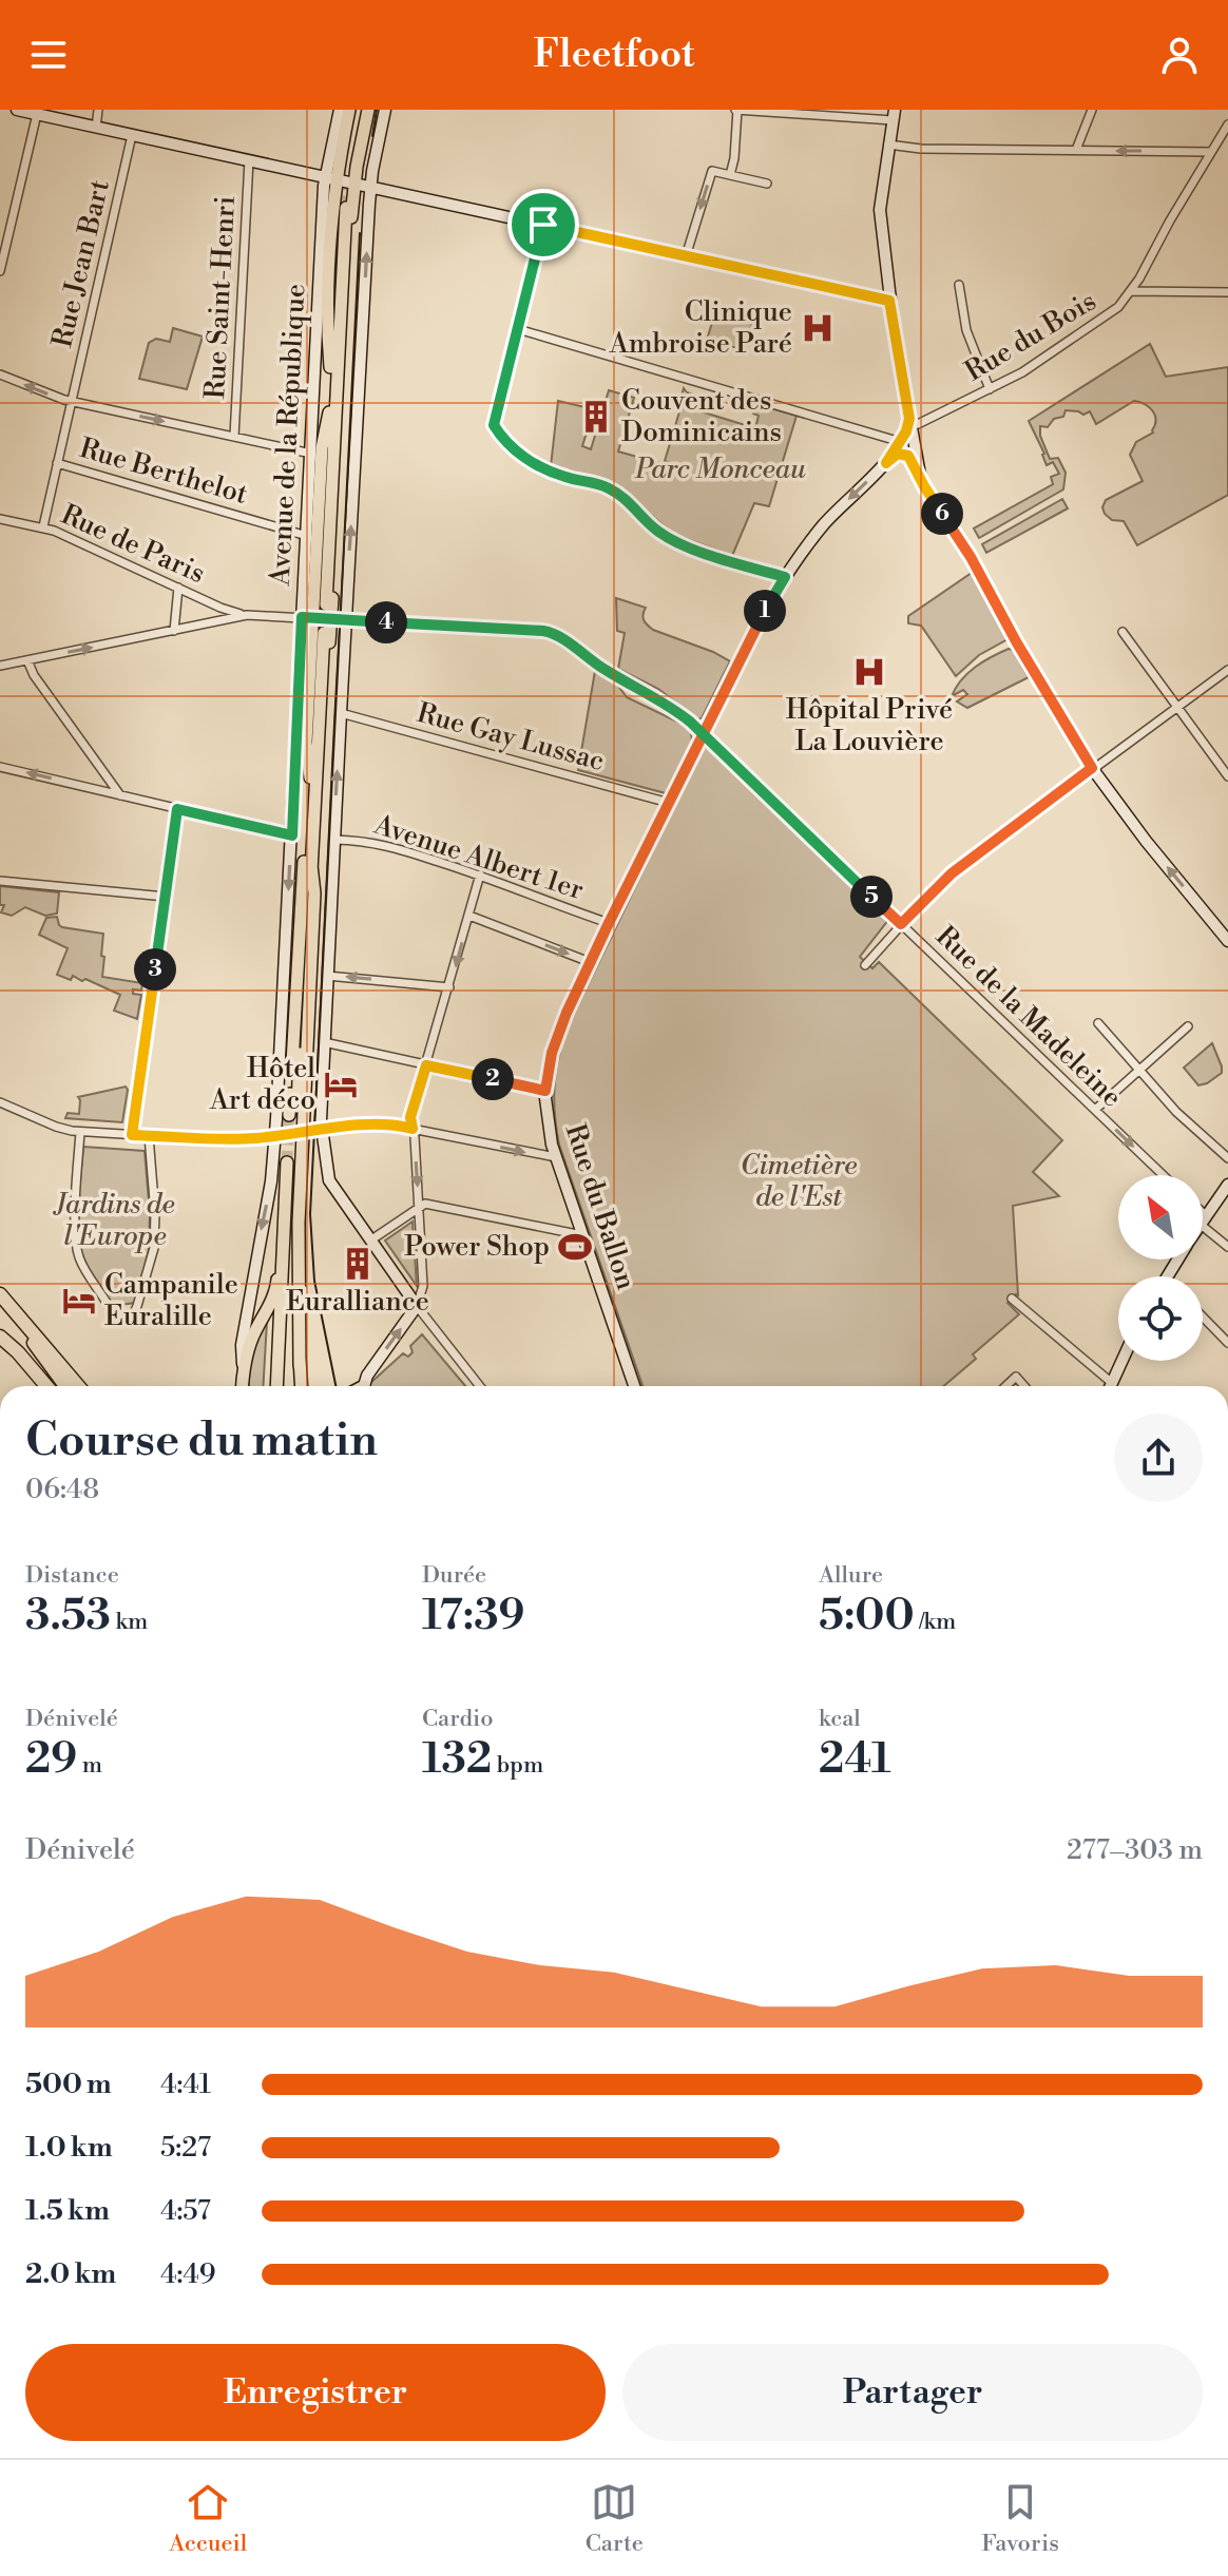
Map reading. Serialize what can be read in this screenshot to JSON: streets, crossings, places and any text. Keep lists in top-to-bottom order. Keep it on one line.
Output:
{"streets":{"main road":["Avenue de la République"],"street":["Rue Jean Bart","Rue Saint-Henri","Rue du Bois","Rue Berthelot","Rue de Paris","Rue Gay Lussac","Avenue Albert 1er","Rue de la Madeleine","Rue du Ballon"]},"crossings":[["Rue Jean Bart","Rue Berthelot"],["Rue Jean Bart","Rue de Paris"],["Rue du Bois","Rue du Ballon"],["Avenue de la République","Rue Berthelot"],["Avenue de la République","Rue de la Madeleine"],["Rue de Paris","Rue de la Madeleine"],["Rue Gay Lussac","Rue du Ballon"],["Avenue Albert 1er","Rue du Ballon"],["Rue de la Madeleine","Rue du Ballon"]],"parks":["Parc Monceau","Cimetière de l'Est","Jardins de l'Europe"],"places":{"hospital":["Clinique Ambroise Paré","Hôpital Privé La Louvière"],"building":["Couvent des Dominicains","Euralliance"],"hotel":["Hôtel Art déco","Campanile Euralille"],"sports":["Power Shop"]},"north":"top left","page":{"header":"Fleetfoot","pins":["6","1","4","5","3","2"],"heading":["Course du matin","06:48"],"stats":[["Distance","3.53 km"],["Durée","17:39"],["Allure","5:00 /km"],["Dénivelé","29 m"],["Cardio","132 bpm"],["kcal","241"]],"chart":["Dénivelé","277–303 m"],"list":[{"name":"500 m","note":"4:41"},{"name":"1.0 km","note":"5:27"},{"name":"1.5 km","note":"4:57"},{"name":"2.0 km","note":"4:49"}],"buttons":["Enregistrer","Partager"],"tabs":["Accueil","Carte","Favoris"]}}
